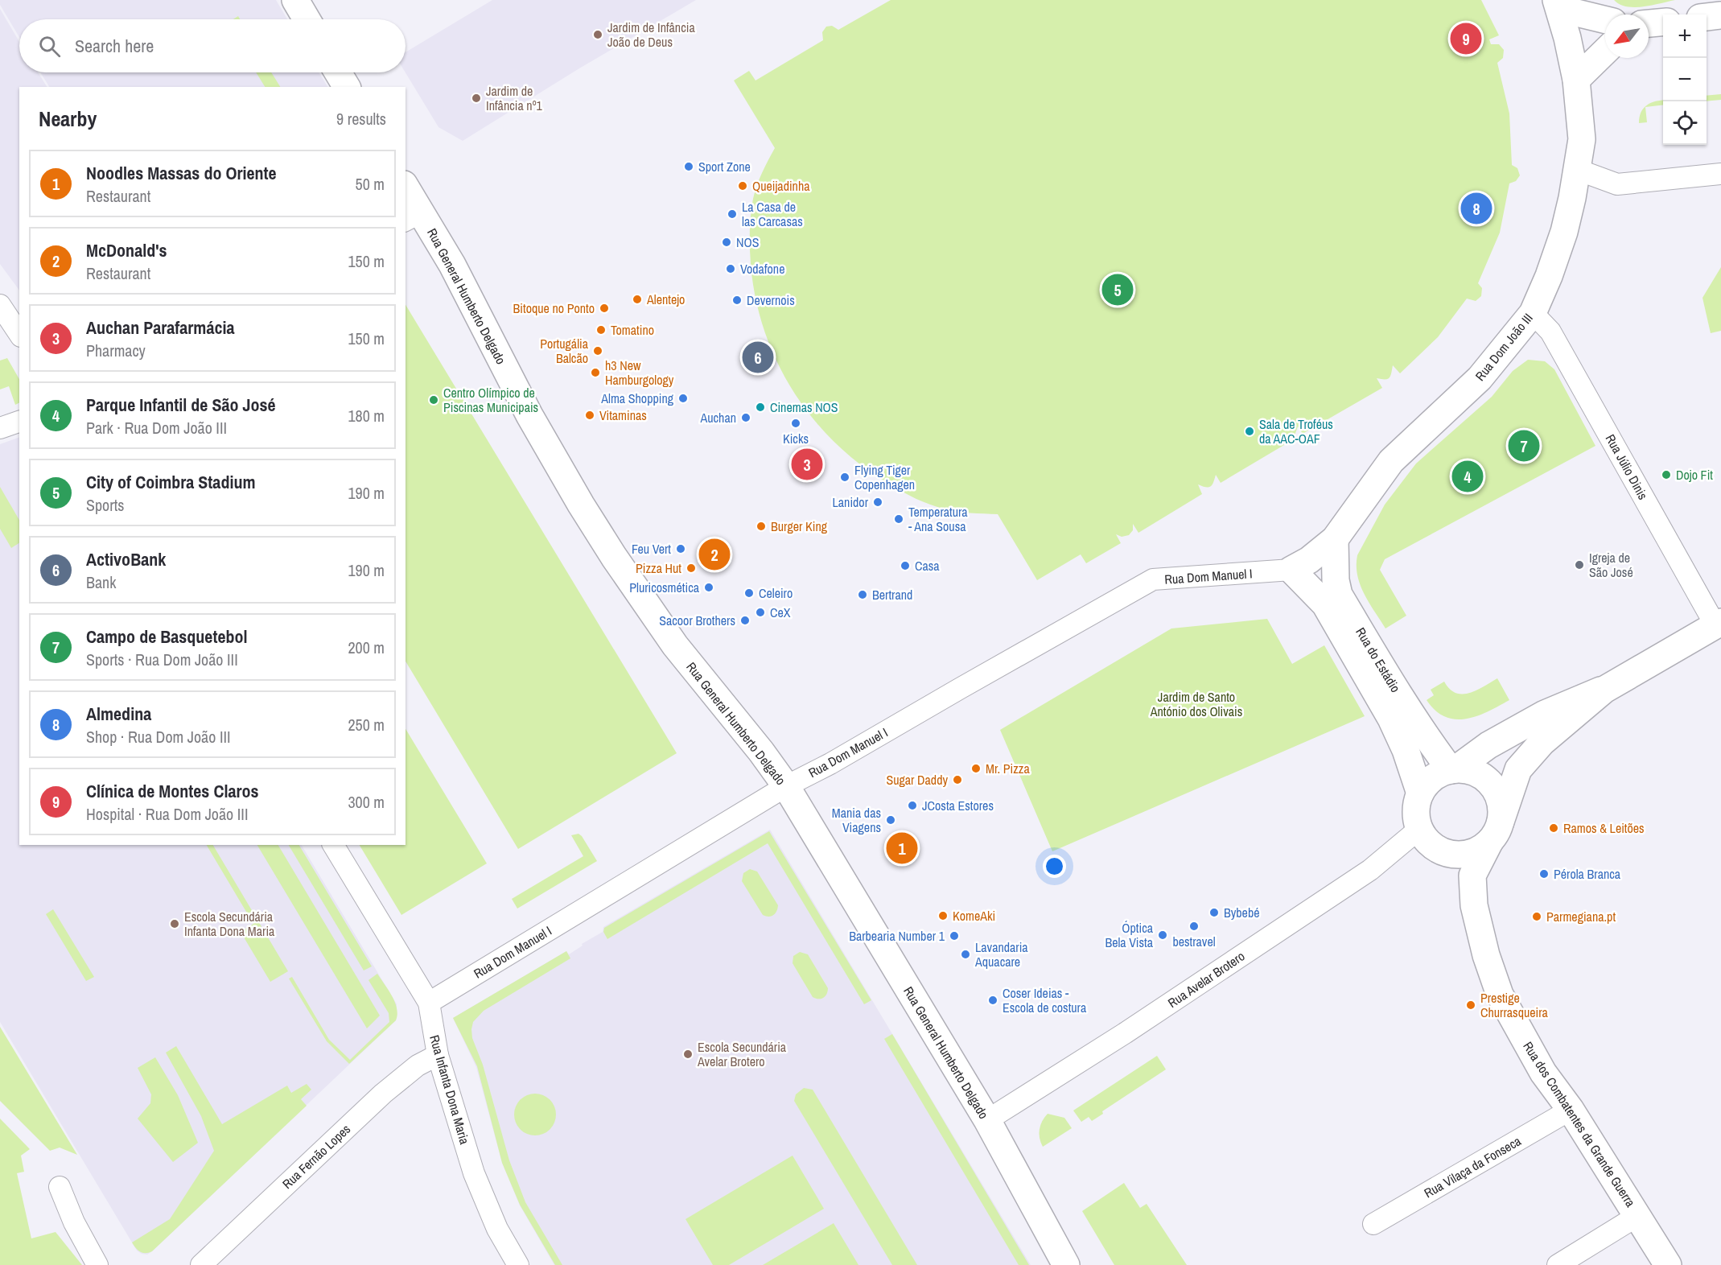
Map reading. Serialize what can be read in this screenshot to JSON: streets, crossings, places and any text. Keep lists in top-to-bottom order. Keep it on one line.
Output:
{"streets":{"main road":["Rua General Humberto Delgado","Rua Dom João III","Rua do Estádio","Rua dos Combatentes da Grande Guerra"],"street":["Rua Júlio Dinis","Rua Dom Manuel I","Rua Avelar Brotero","Rua Infanta Dona Maria","Rua Fernão Lopes","Rua Vilaça da Fonseca"]},"crossings":[["Rua General Humberto Delgado","Rua Dom Manuel I"],["Rua General Humberto Delgado","Rua Avelar Brotero"],["Rua Dom João III","Rua Júlio Dinis"],["Rua Dom João III","Rua Dom Manuel I"],["Rua Dom João III","Rua do Estádio"],["Rua Júlio Dinis","Rua dos Combatentes da Grande Guerra"],["Rua Dom Manuel I","Rua do Estádio"],["Rua Dom Manuel I","Rua Infanta Dona Maria"],["Rua do Estádio","Rua Avelar Brotero"],["Rua do Estádio","Rua dos Combatentes da Grande Guerra"],["Rua Avelar Brotero","Rua dos Combatentes da Grande Guerra"],["Rua Infanta Dona Maria","Rua Fernão Lopes"],["Rua dos Combatentes da Grande Guerra","Rua Vilaça da Fonseca"]],"parks":["Jardim de Santo António dos Olivais"],"places":["Jardim de Infância João de Deus","Jardim de Infância nº1","Sport Zone","Queijadinha","La Casa de las Carcasas","NOS","Vodafone","Alentejo","Devernois","Bitoque no Ponto","Tomatino","Portugália Balcão","h3 New Hamburgology","Alma Shopping","Centro Olímpico de Piscinas Municipais","Cinemas NOS","Vitaminas","Auchan","Kicks","Sala de Troféus da AAC-OAF","Dojo Fit","Flying Tiger Copenhagen","Lanidor","Temperatura - Ana Sousa","Burger King","Feu Vert","Igreja de São José","Casa","Pizza Hut","Pluricosmética","Celeiro","Bertrand","CeX","Sacoor Brothers","Mr. Pizza","Sugar Daddy","JCosta Estores","Mania das Viagens","Ramos & Leitões","Pérola Branca","Bybebé","KomeAki","Parmegiana.pt","Escola Secundária Infanta Dona Maria","bestravel","Óptica Bela Vista","Barbearia Number 1","Lavandaria Aquacare","Coser Ideias - Escola de costura","Prestige Churrasqueira","Escola Secundária Avelar Brotero"],"north":"bottom left","page":{"map_buttons":["+","−"],"search":"Search here","pins":["9","8","5","6","7","3","4","2","1"],"heading":["Nearby","9 results"],"list":[{"mark":"1","name":"Noodles Massas do Oriente","note":"Restaurant","value":"50 m"},{"mark":"2","name":"McDonald's","note":"Restaurant","value":"150 m"},{"mark":"3","name":"Auchan Parafarmácia","note":"Pharmacy","value":"150 m"},{"mark":"4","name":"Parque Infantil de São José","note":"Park · Rua Dom João III","value":"180 m"},{"mark":"5","name":"City of Coimbra Stadium","note":"Sports","value":"190 m"},{"mark":"6","name":"ActivoBank","note":"Bank","value":"190 m"},{"mark":"7","name":"Campo de Basquetebol","note":"Sports · Rua Dom João III","value":"200 m"},{"mark":"8","name":"Almedina","note":"Shop · Rua Dom João III","value":"250 m"},{"mark":"9","name":"Clínica de Montes Claros","note":"Hospital · Rua Dom João III","value":"300 m"}]}}
